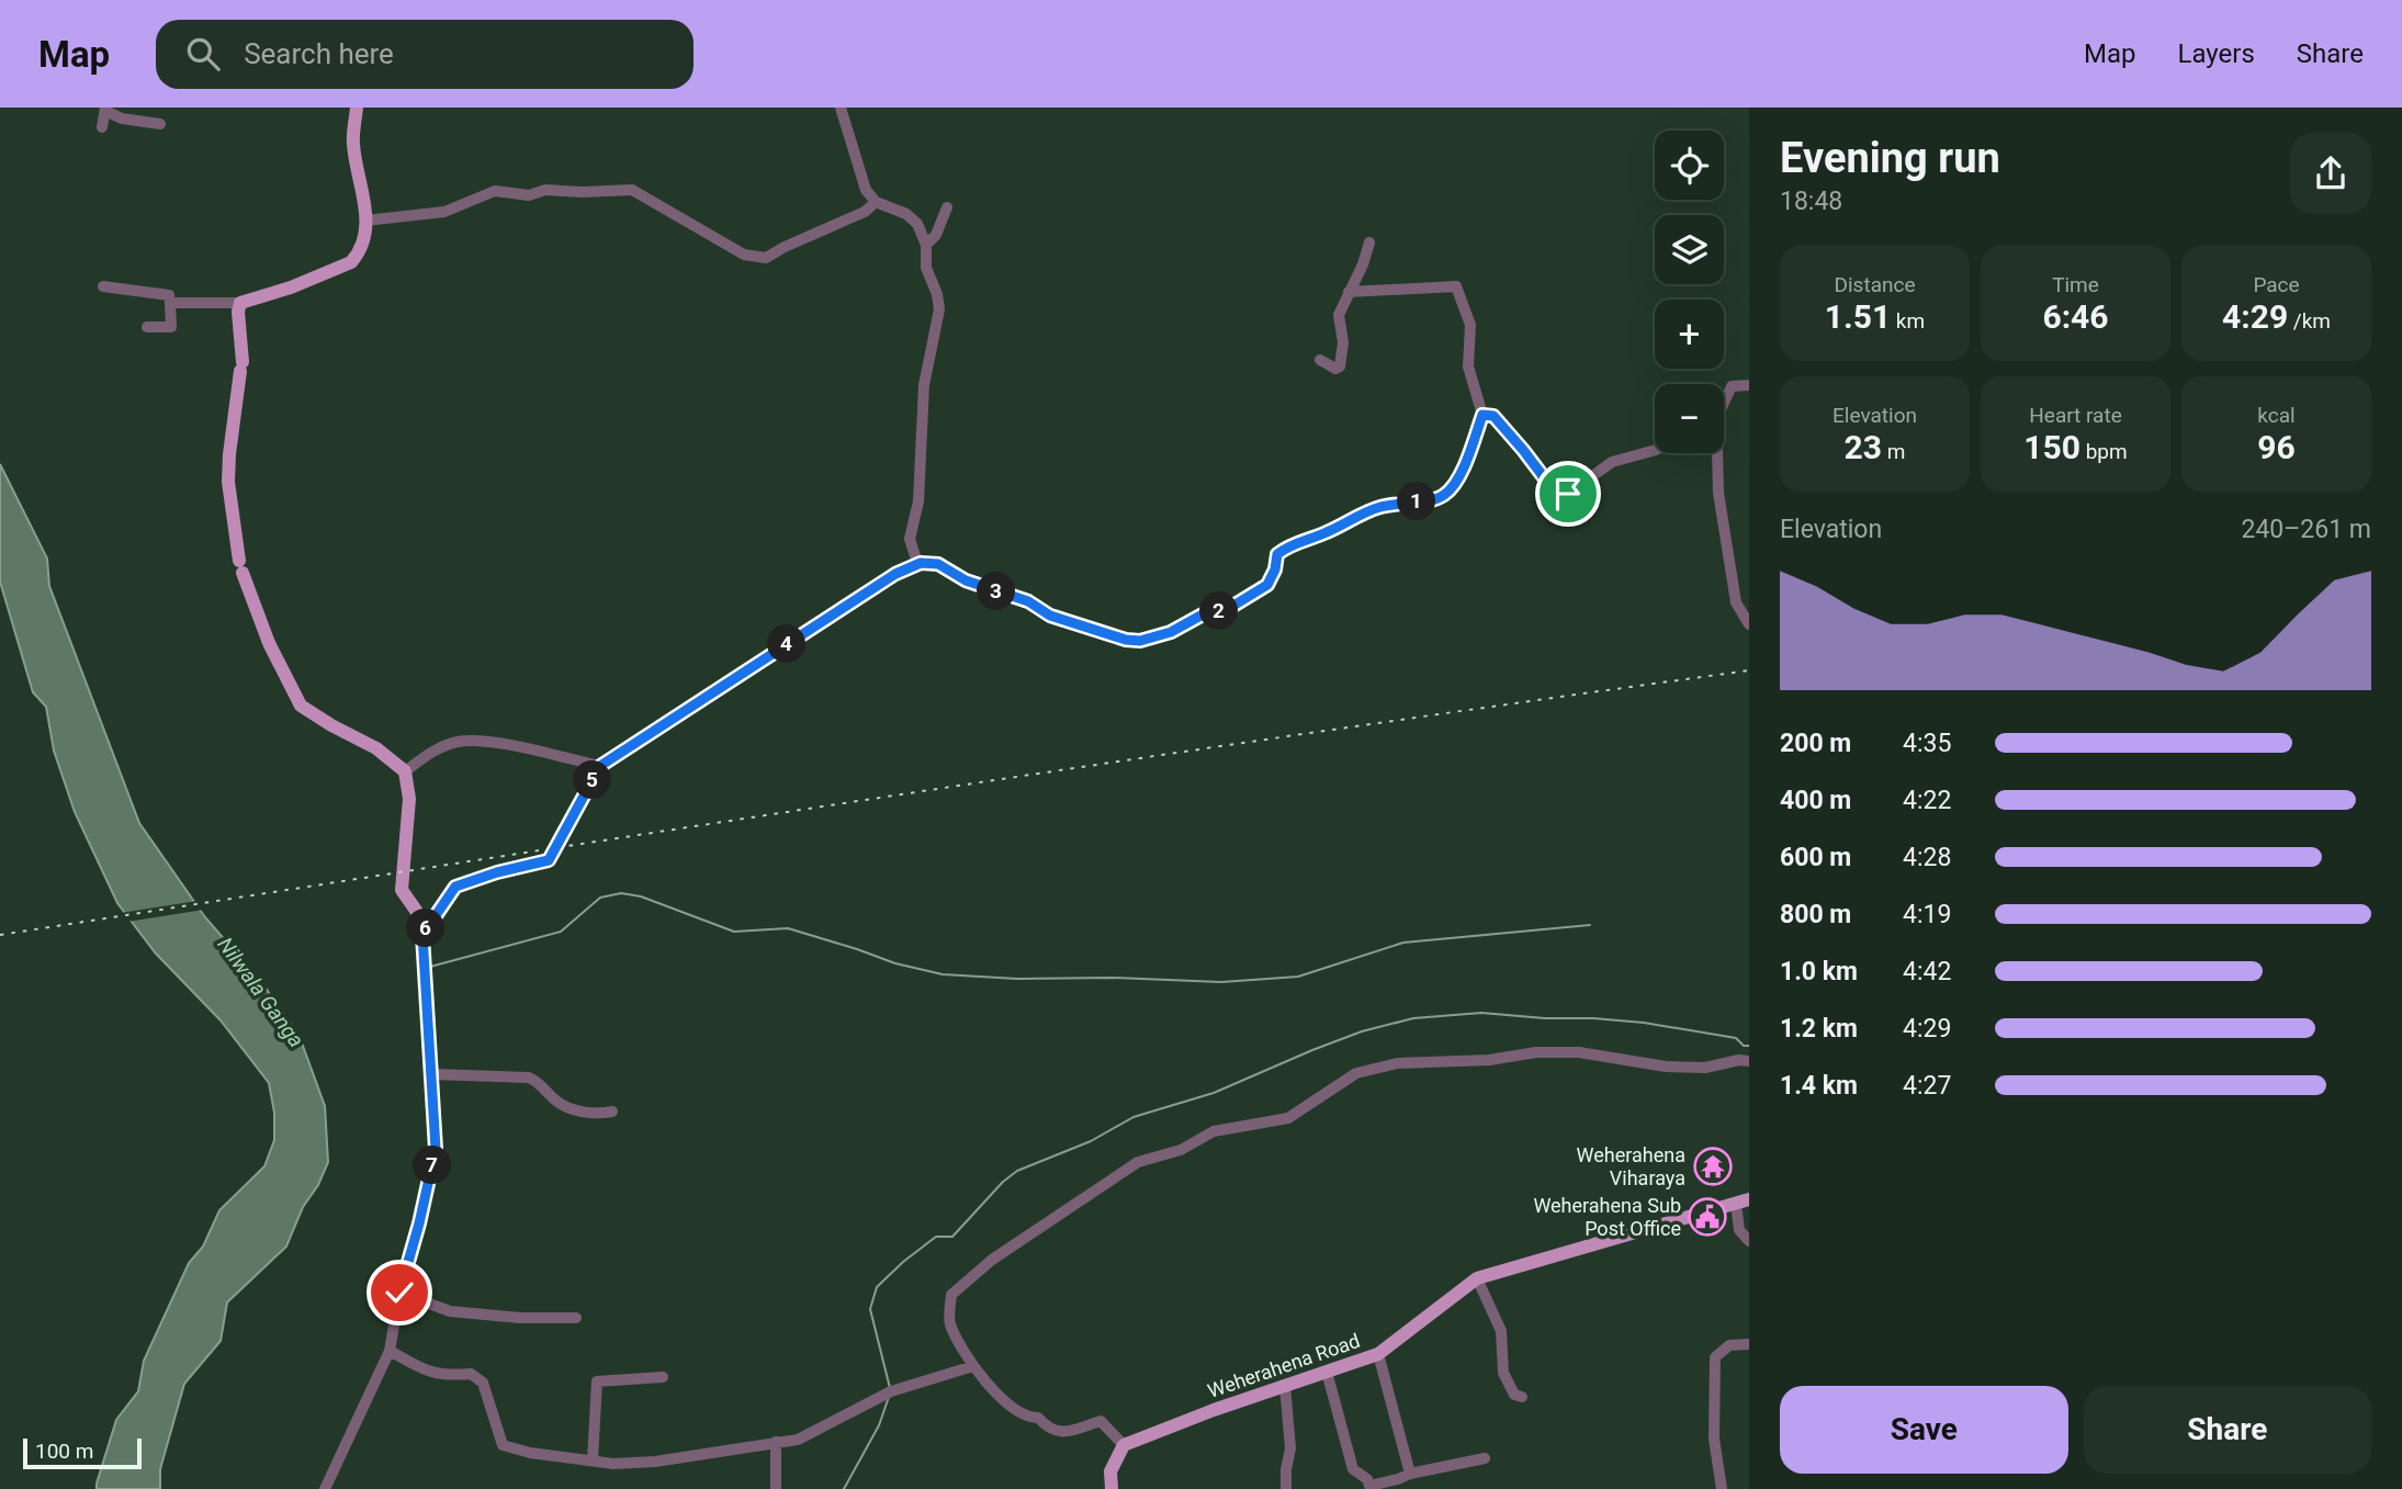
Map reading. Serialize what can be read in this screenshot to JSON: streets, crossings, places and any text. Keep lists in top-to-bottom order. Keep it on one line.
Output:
{"streets":{"main road":["Weherahena Road"]},"water":["Nilwala Ganga"],"places":{"temple":["Weherahena Viharaya"],"public building":["Weherahena Sub Post Office"]},"scale_bar":"100 m","page":{"header":"Map","search":"Search here","nav":["Map","Layers","Share"],"heading":["Evening run","18:48"],"map_buttons":["+","−"],"stats":[["Distance","1.51 km"],["Time","6:46"],["Pace","4:29 /km"],["Elevation","23 m"],["Heart rate","150 bpm"],["kcal","96"]],"pins":["1","3","2","4","5","6","7"],"chart":["Elevation","240–261 m"],"list":[{"name":"200 m","note":"4:35"},{"name":"400 m","note":"4:22"},{"name":"600 m","note":"4:28"},{"name":"800 m","note":"4:19"},{"name":"1.0 km","note":"4:42"},{"name":"1.2 km","note":"4:29"},{"name":"1.4 km","note":"4:27"}],"buttons":["Save","Share"],"scale":"100 m"}}
